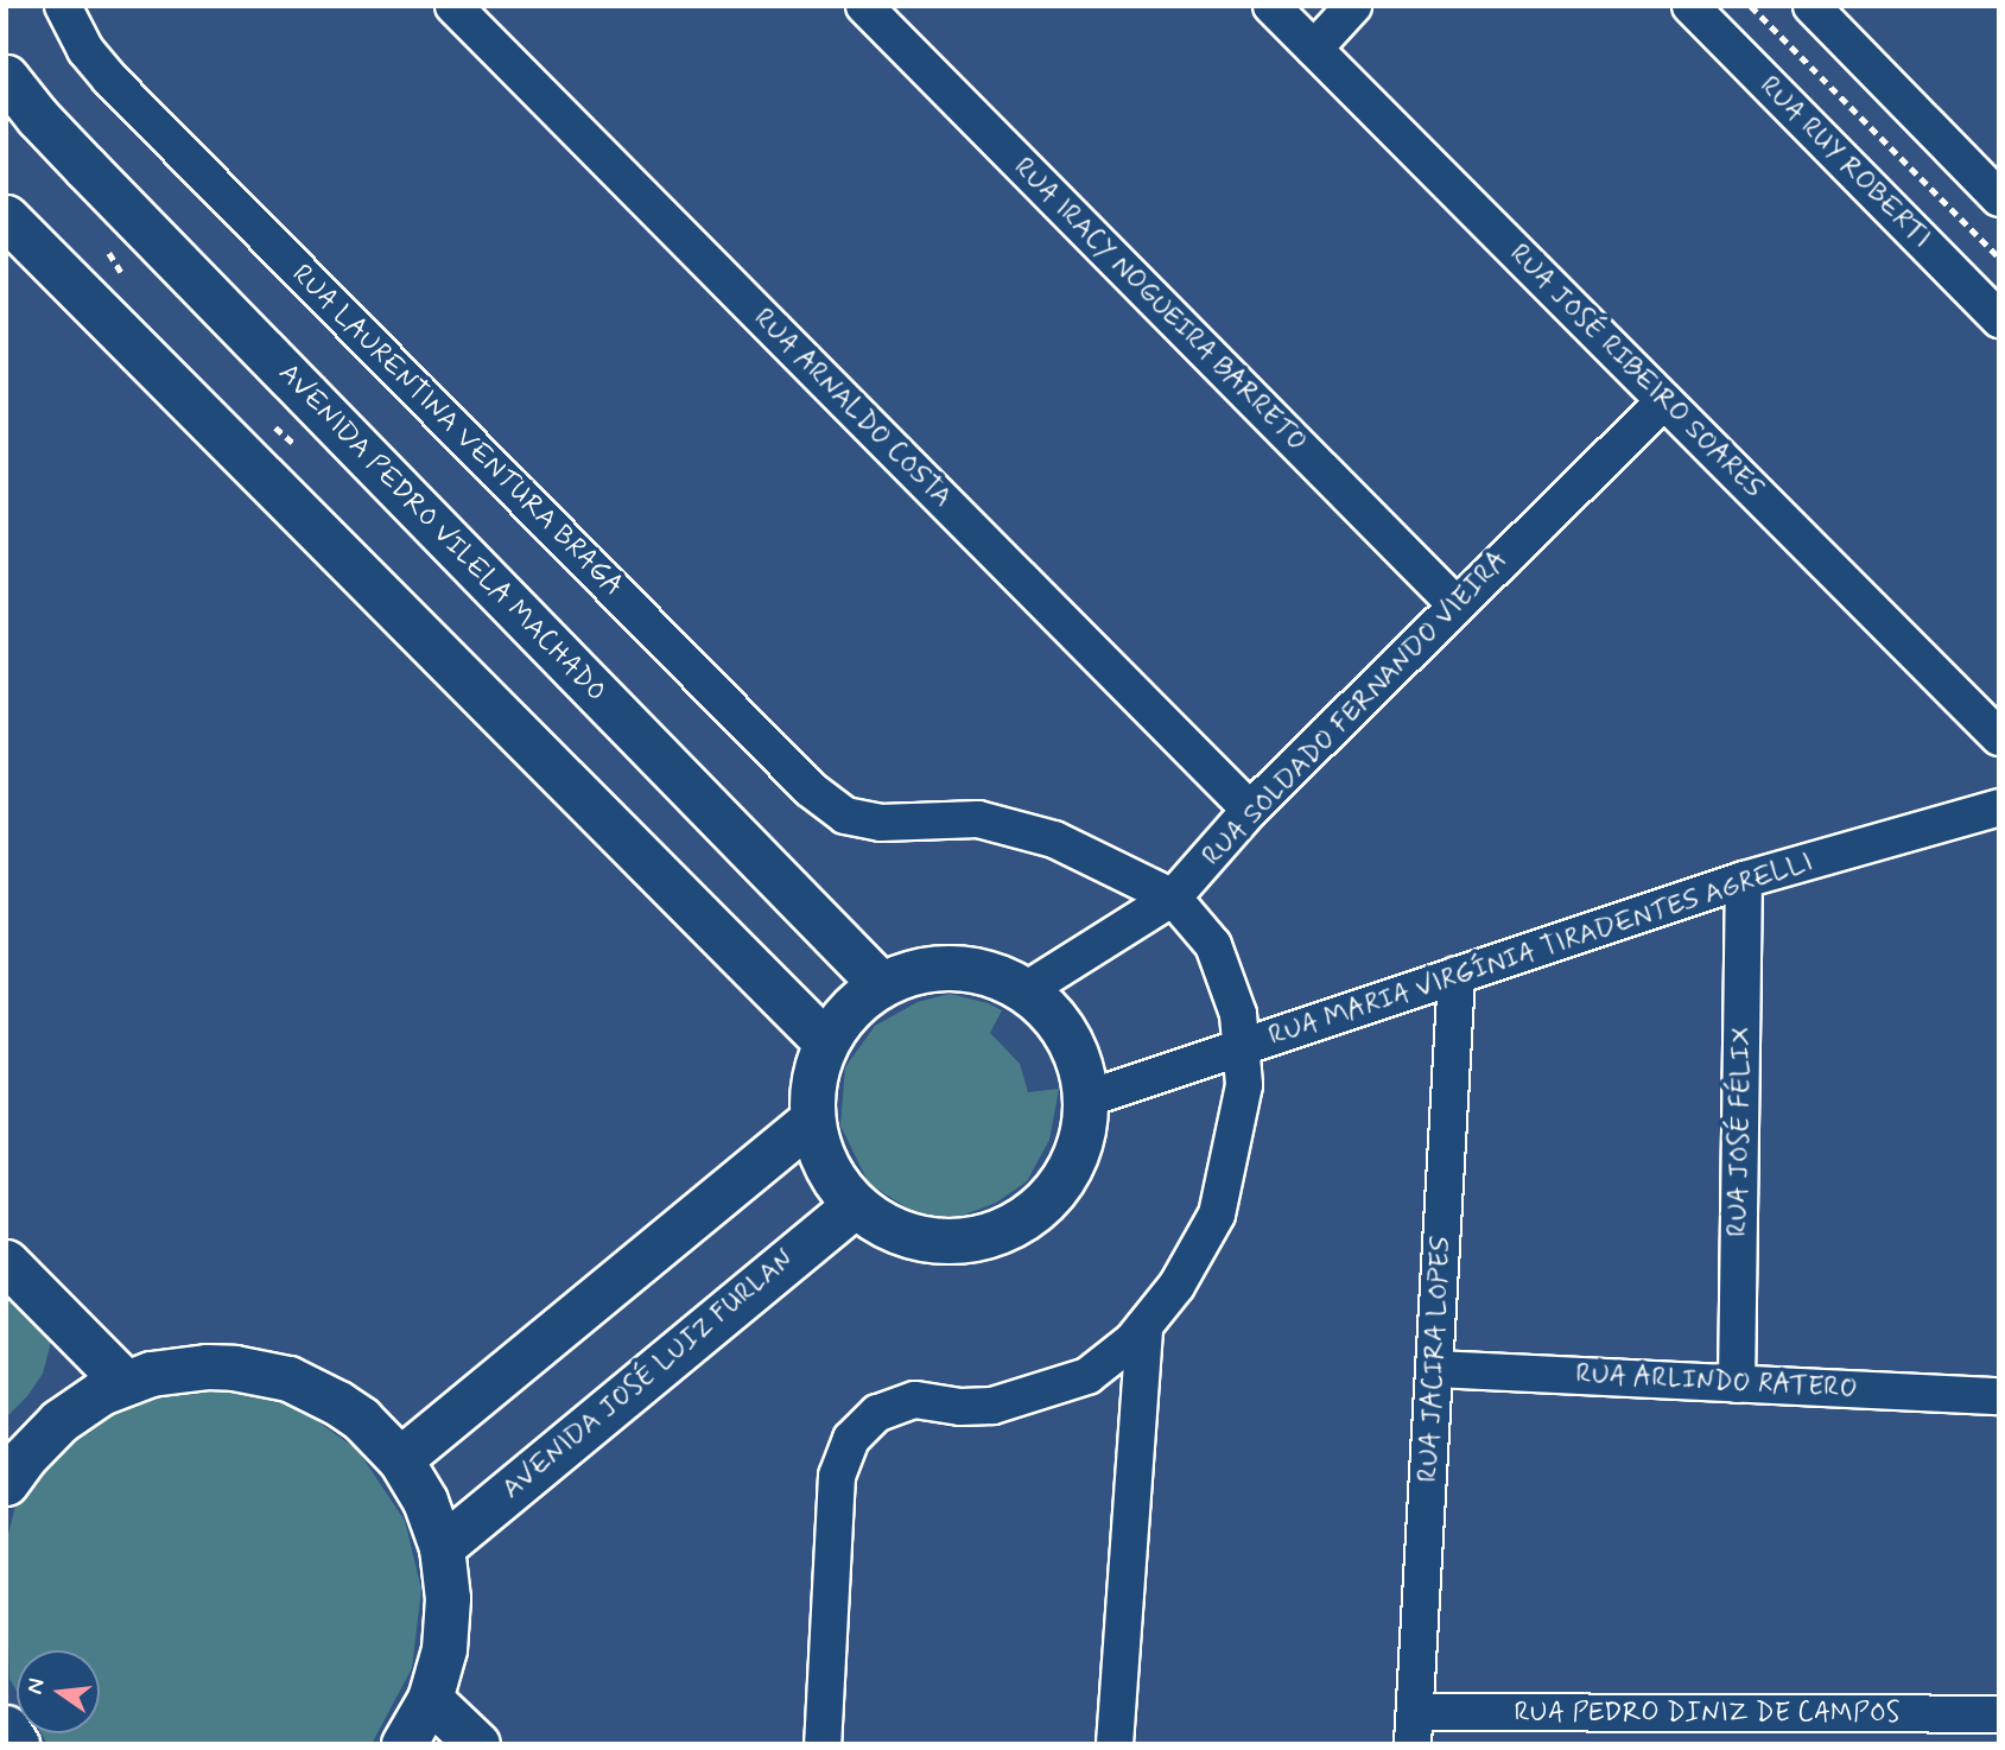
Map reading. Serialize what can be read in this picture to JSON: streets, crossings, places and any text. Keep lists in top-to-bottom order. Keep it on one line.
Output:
{"streets":{"street":["RUA RUY ROBERTI","RUA IRACY NOGUEIRA BARRETO","RUA JOSÉ RIBEIRO SOARES","RUA ARNALDO COSTA","RUA LAURENTINA VENTURA BRAGA","AVENIDA PEDRO VILELA MACHADO","RUA SOLDADO FERNANDO VIEIRA","RUA MARIA VIRGÍNIA TIRADENTES AGRELLI","RUA JOSÉ FÉLIX","RUA JACIRA LOPES","AVENIDA JOSÉ LUIZ FURLAN","RUA ARLINDO RATERO","RUA PEDRO DINIZ DE CAMPOS"]},"crossings":[["RUA IRACY NOGUEIRA BARRETO","RUA SOLDADO FERNANDO VIEIRA"],["RUA JOSÉ RIBEIRO SOARES","RUA SOLDADO FERNANDO VIEIRA"],["RUA ARNALDO COSTA","RUA SOLDADO FERNANDO VIEIRA"],["RUA LAURENTINA VENTURA BRAGA","RUA SOLDADO FERNANDO VIEIRA"],["AVENIDA PEDRO VILELA MACHADO","RUA SOLDADO FERNANDO VIEIRA"],["AVENIDA PEDRO VILELA MACHADO","RUA MARIA VIRGÍNIA TIRADENTES AGRELLI"],["AVENIDA PEDRO VILELA MACHADO","AVENIDA JOSÉ LUIZ FURLAN"],["RUA SOLDADO FERNANDO VIEIRA","RUA MARIA VIRGÍNIA TIRADENTES AGRELLI"],["RUA SOLDADO FERNANDO VIEIRA","AVENIDA JOSÉ LUIZ FURLAN"],["RUA MARIA VIRGÍNIA TIRADENTES AGRELLI","RUA JOSÉ FÉLIX"],["RUA MARIA VIRGÍNIA TIRADENTES AGRELLI","RUA JACIRA LOPES"],["RUA MARIA VIRGÍNIA TIRADENTES AGRELLI","AVENIDA JOSÉ LUIZ FURLAN"],["RUA JOSÉ FÉLIX","RUA ARLINDO RATERO"],["RUA JACIRA LOPES","RUA ARLINDO RATERO"],["RUA JACIRA LOPES","RUA PEDRO DINIZ DE CAMPOS"]],"north":"left"}
